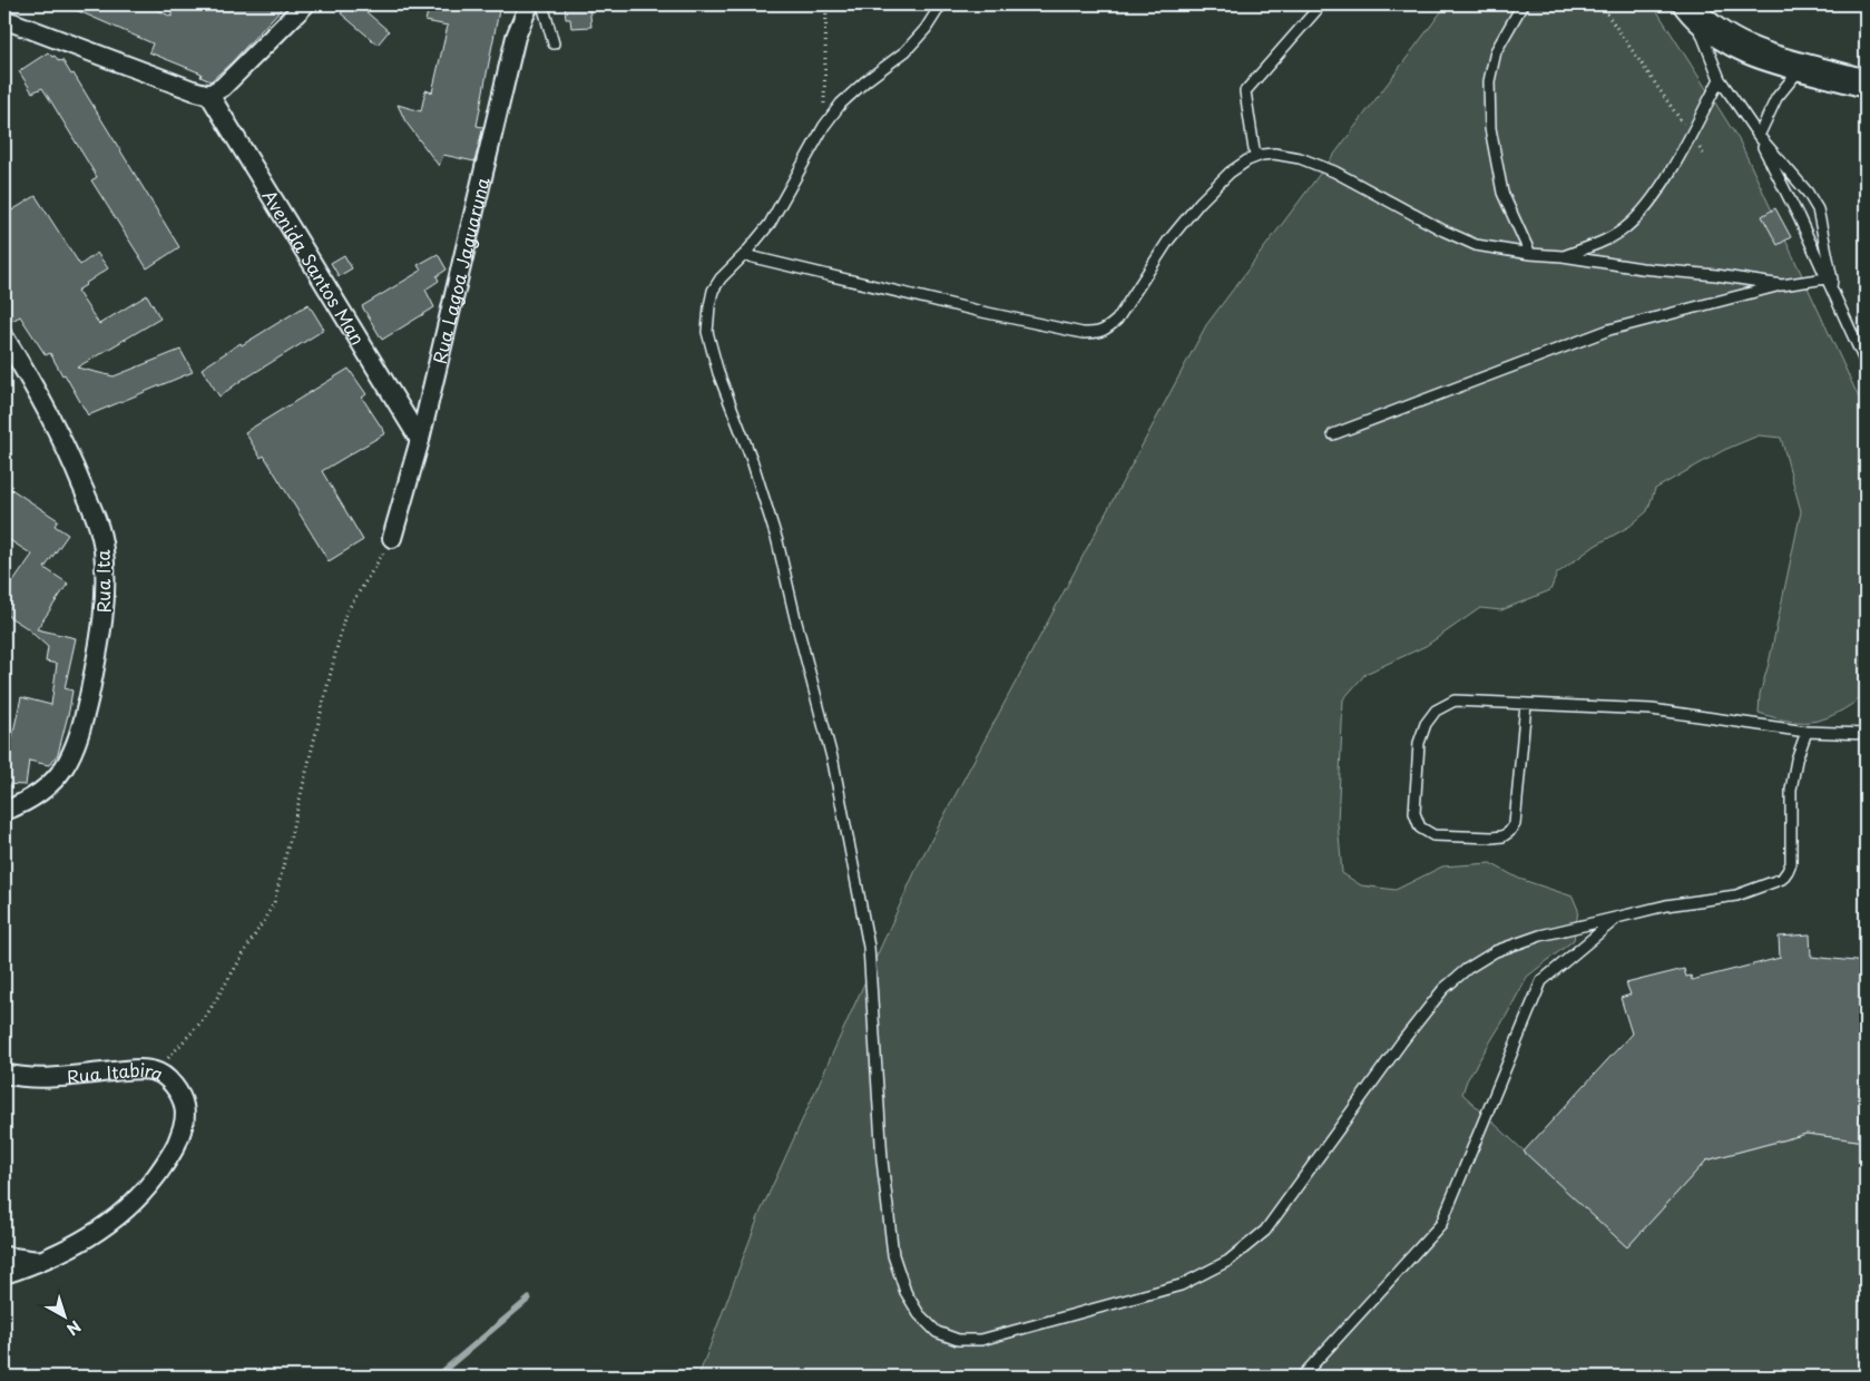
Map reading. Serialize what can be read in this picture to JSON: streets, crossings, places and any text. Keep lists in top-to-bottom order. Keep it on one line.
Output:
{"streets":{"street":["Avenida Santos Man","Rua Lagoa Jaguaruna","Rua Ita","Rua Itabira"]},"crossings":[["Avenida Santos Man","Rua Lagoa Jaguaruna"]],"north":"bottom right"}
